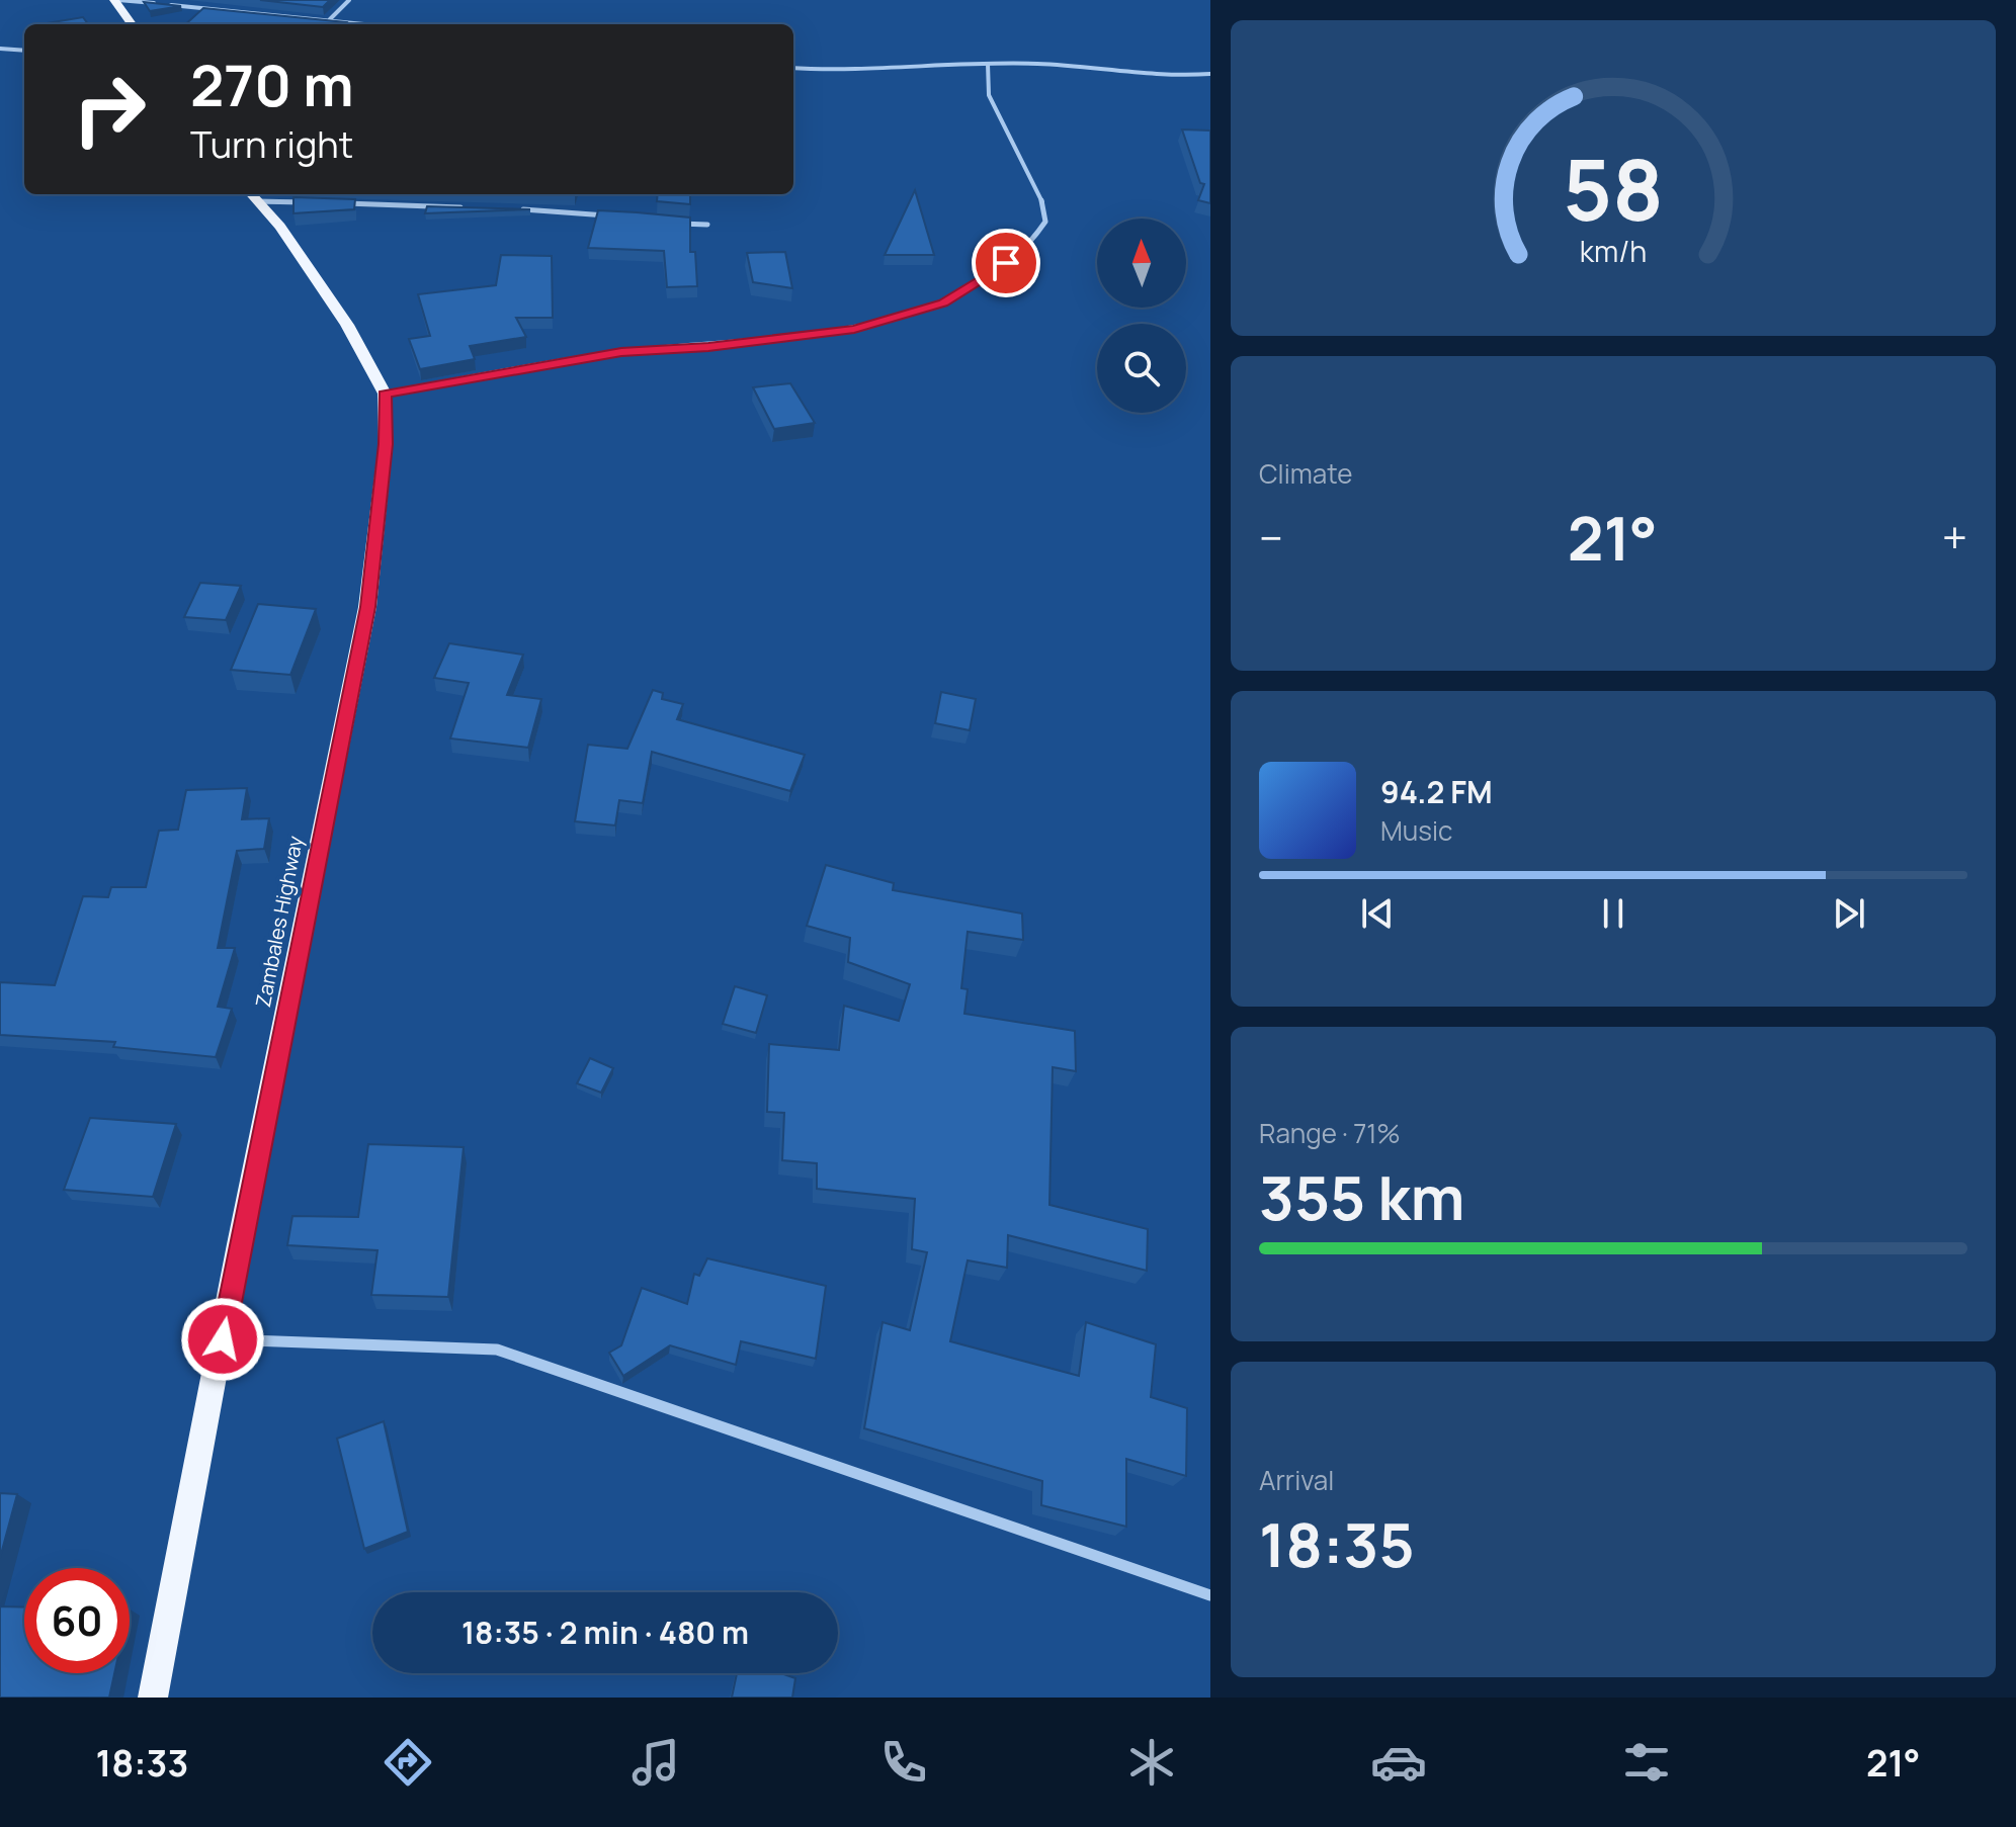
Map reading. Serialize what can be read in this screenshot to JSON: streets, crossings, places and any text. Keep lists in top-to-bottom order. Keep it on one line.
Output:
{"streets":{"main road":["Zambales Highway"]},"north":"top","page":{"turn":["270 m","Turn right"],"tile":["Climate",["Range · 71%","355 km"],["Arrival","18:35"]],"heat":["−","21°","+"],"song":["94.2 FM","Music"],"limit":"60","trip":"18:35 · 2 min · 480 m","tabs":["18:33","21°"],"gauge":["58","km/h"]}}
